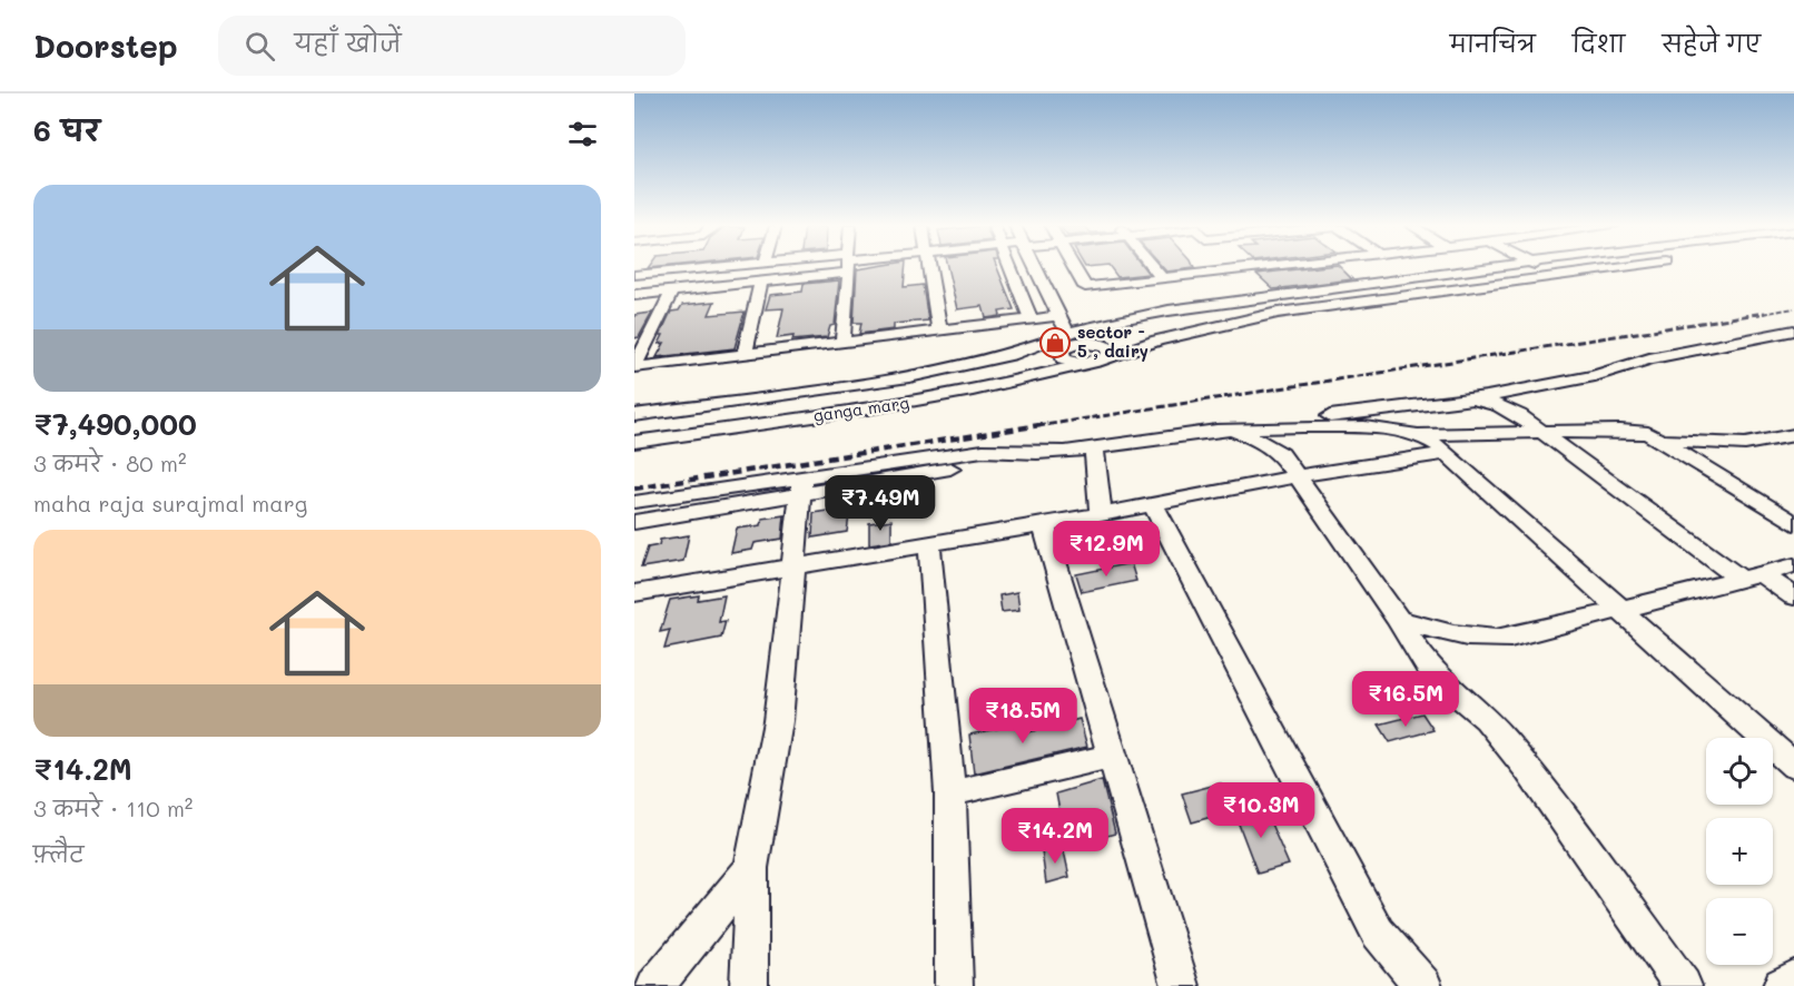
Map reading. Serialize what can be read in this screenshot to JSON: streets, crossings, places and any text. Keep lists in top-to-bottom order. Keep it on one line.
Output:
{"streets":{"street":["ganga marg"]},"places":{"shop":["sector - 5 , dairy"]},"page":{"header":"Doorstep","search":"यहाँ खोजें","nav":["मानचित्र","दिशा","सहेजे गए"],"heading":"6 घर","list":[{"name":"₹7,490,000","note":"3 कमरे · 80 m² · maha raja surajmal marg"},{"name":"₹14.2M","note":"3 कमरे · 110 m² · फ़्लैट"}],"price":["₹7.49M","₹12.9M","₹16.5M","₹18.5M","₹10.3M","₹14.2M"],"map_buttons":["+","−"]}}
